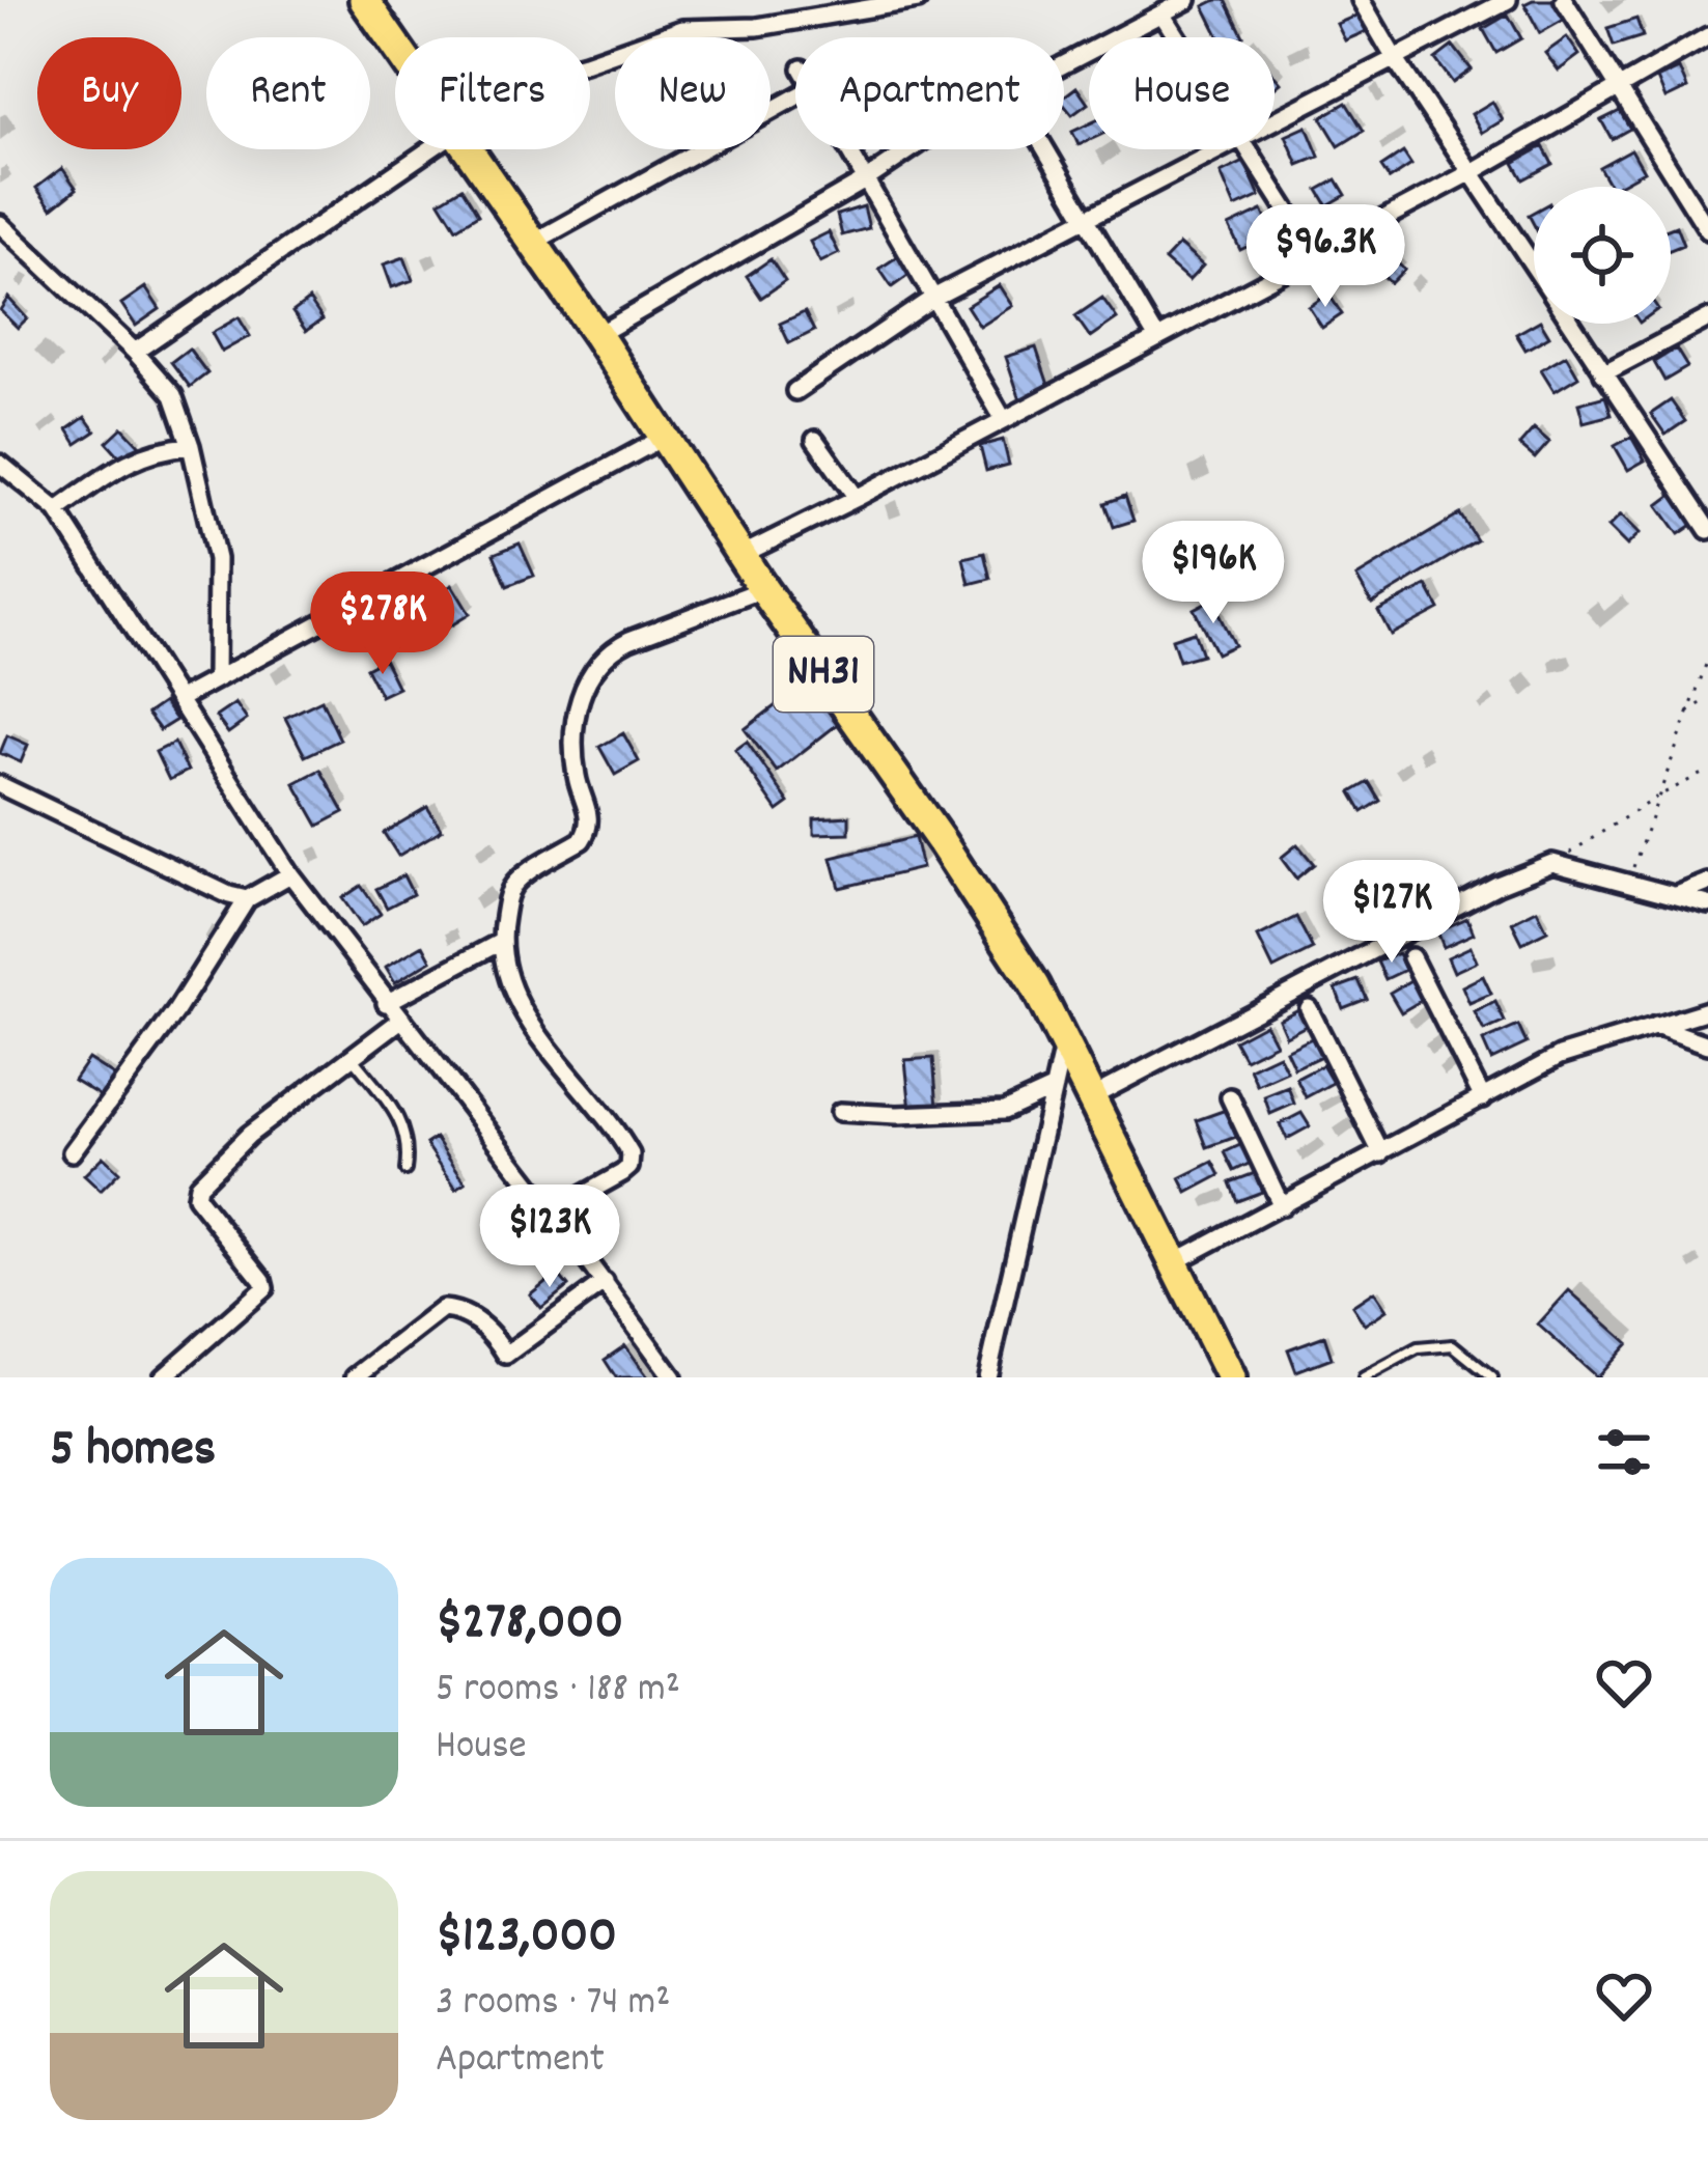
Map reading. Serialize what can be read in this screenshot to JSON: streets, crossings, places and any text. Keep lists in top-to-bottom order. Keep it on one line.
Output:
{"streets":{"highway":["NH31"]},"page":{"chip":["Buy","Rent","Filters","New","Apartment","House"],"price":["$96.3K","$196K","$278K","$127K","$123K"],"heading":"5 homes","list":[{"name":"$278,000","note":"5 rooms · 188 m² · House"},{"name":"$123,000","note":"3 rooms · 74 m² · Apartment"}]}}
